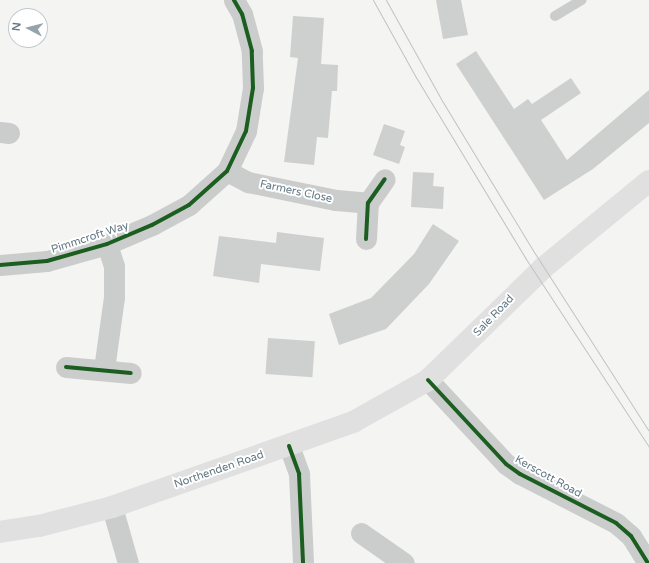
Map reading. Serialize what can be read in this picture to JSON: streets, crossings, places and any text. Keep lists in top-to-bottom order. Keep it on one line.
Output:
{"streets":{"main road":["Sale Road","Northenden Road"],"street":["Farmers Close","Pimmcroft Way","Kerscott Road"]},"crossings":[["Farmers Close","Pimmcroft Way"],["Sale Road","Northenden Road"],["Sale Road","Kerscott Road"]],"north":"left"}
